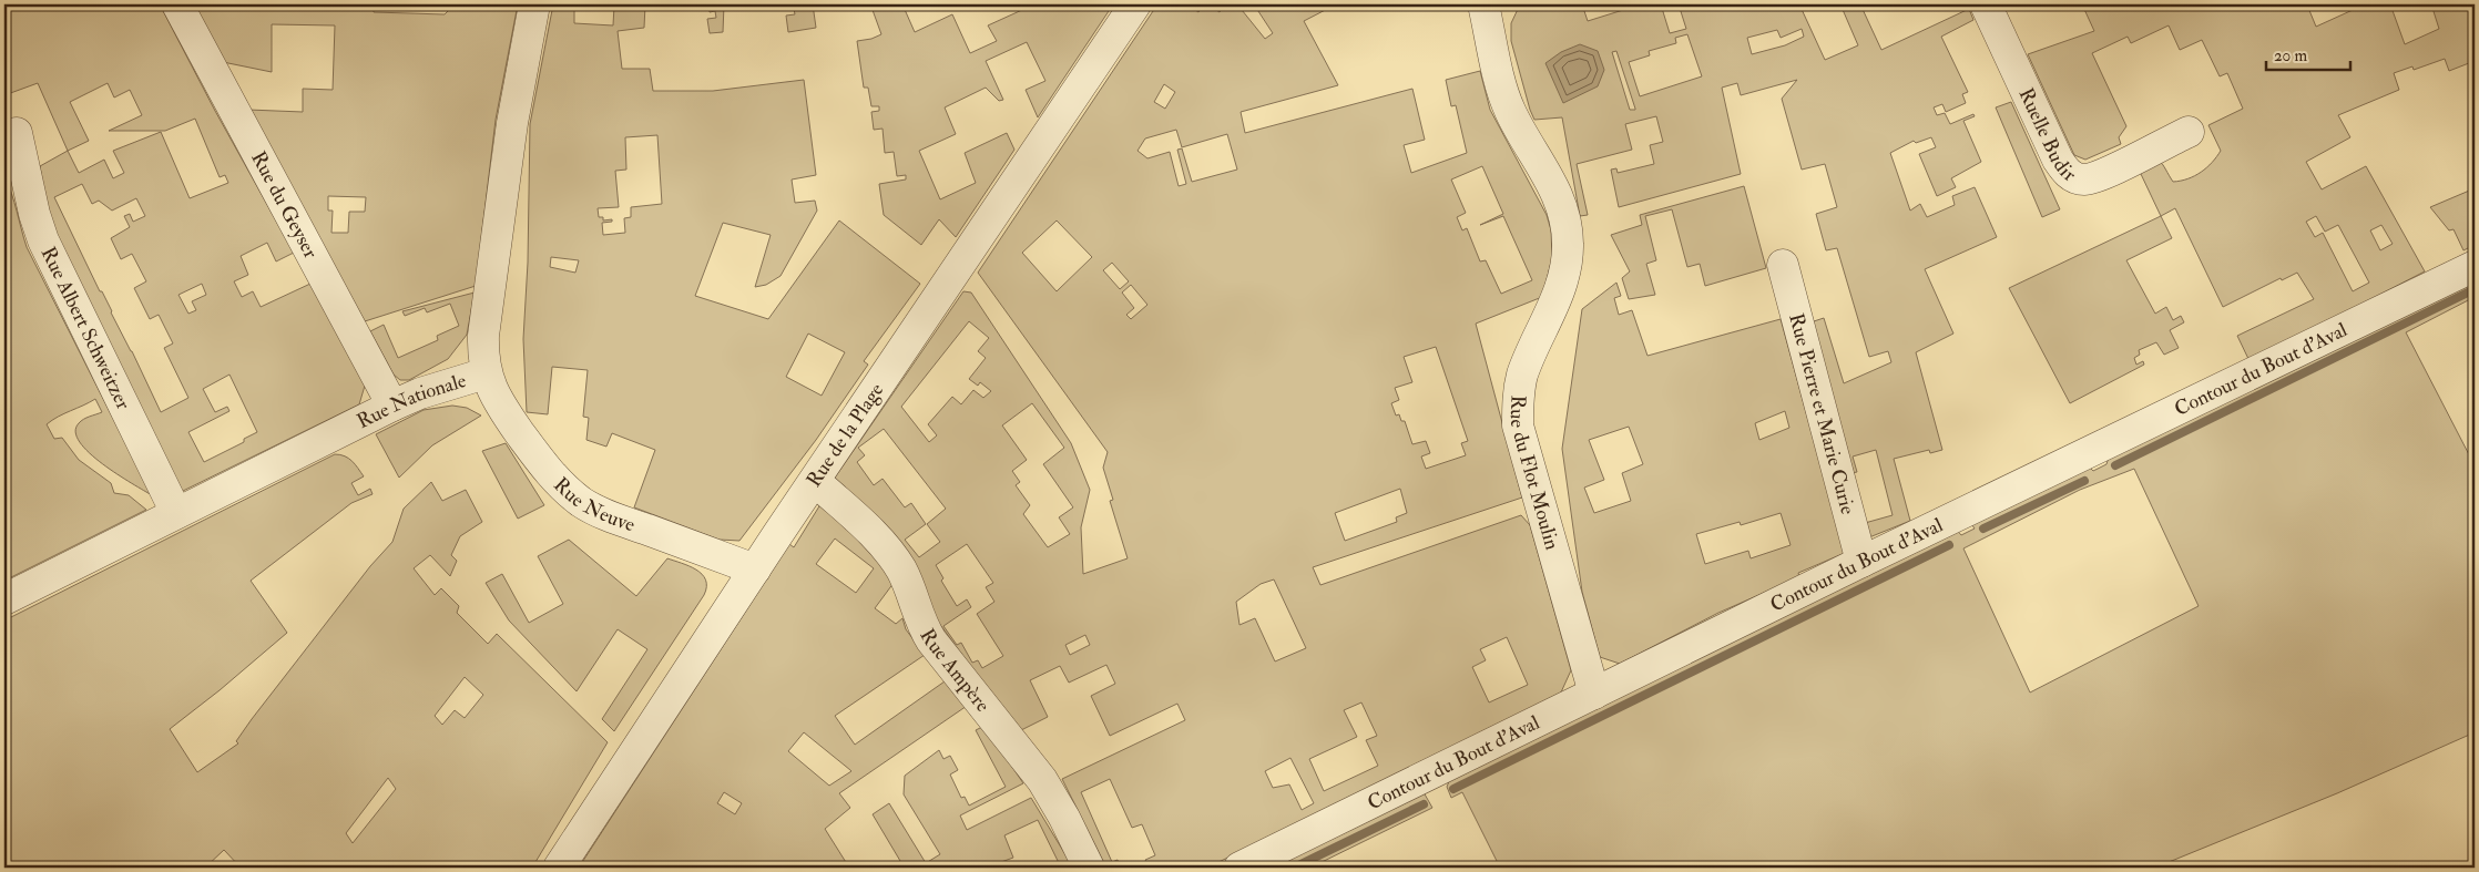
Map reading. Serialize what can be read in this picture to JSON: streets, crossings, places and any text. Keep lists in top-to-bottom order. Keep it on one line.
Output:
{"streets":{"street":["Ruelle Budir","Rue du Geyser","Rue Albert Schweitzer","Contour du Bout d'Aval","Rue Nationale","Rue Pierre et Marie Curie","Rue de la Plage","Rue du Flot Moulin","Rue Neuve","Rue Ampère"]},"crossings":[["Rue du Geyser","Rue Nationale"],["Rue Albert Schweitzer","Rue Nationale"],["Contour du Bout d'Aval","Rue Pierre et Marie Curie"],["Contour du Bout d'Aval","Rue du Flot Moulin"],["Rue Nationale","Rue Neuve"],["Rue de la Plage","Rue Neuve"],["Rue de la Plage","Rue Ampère"]],"scale_bar":"20 m"}
